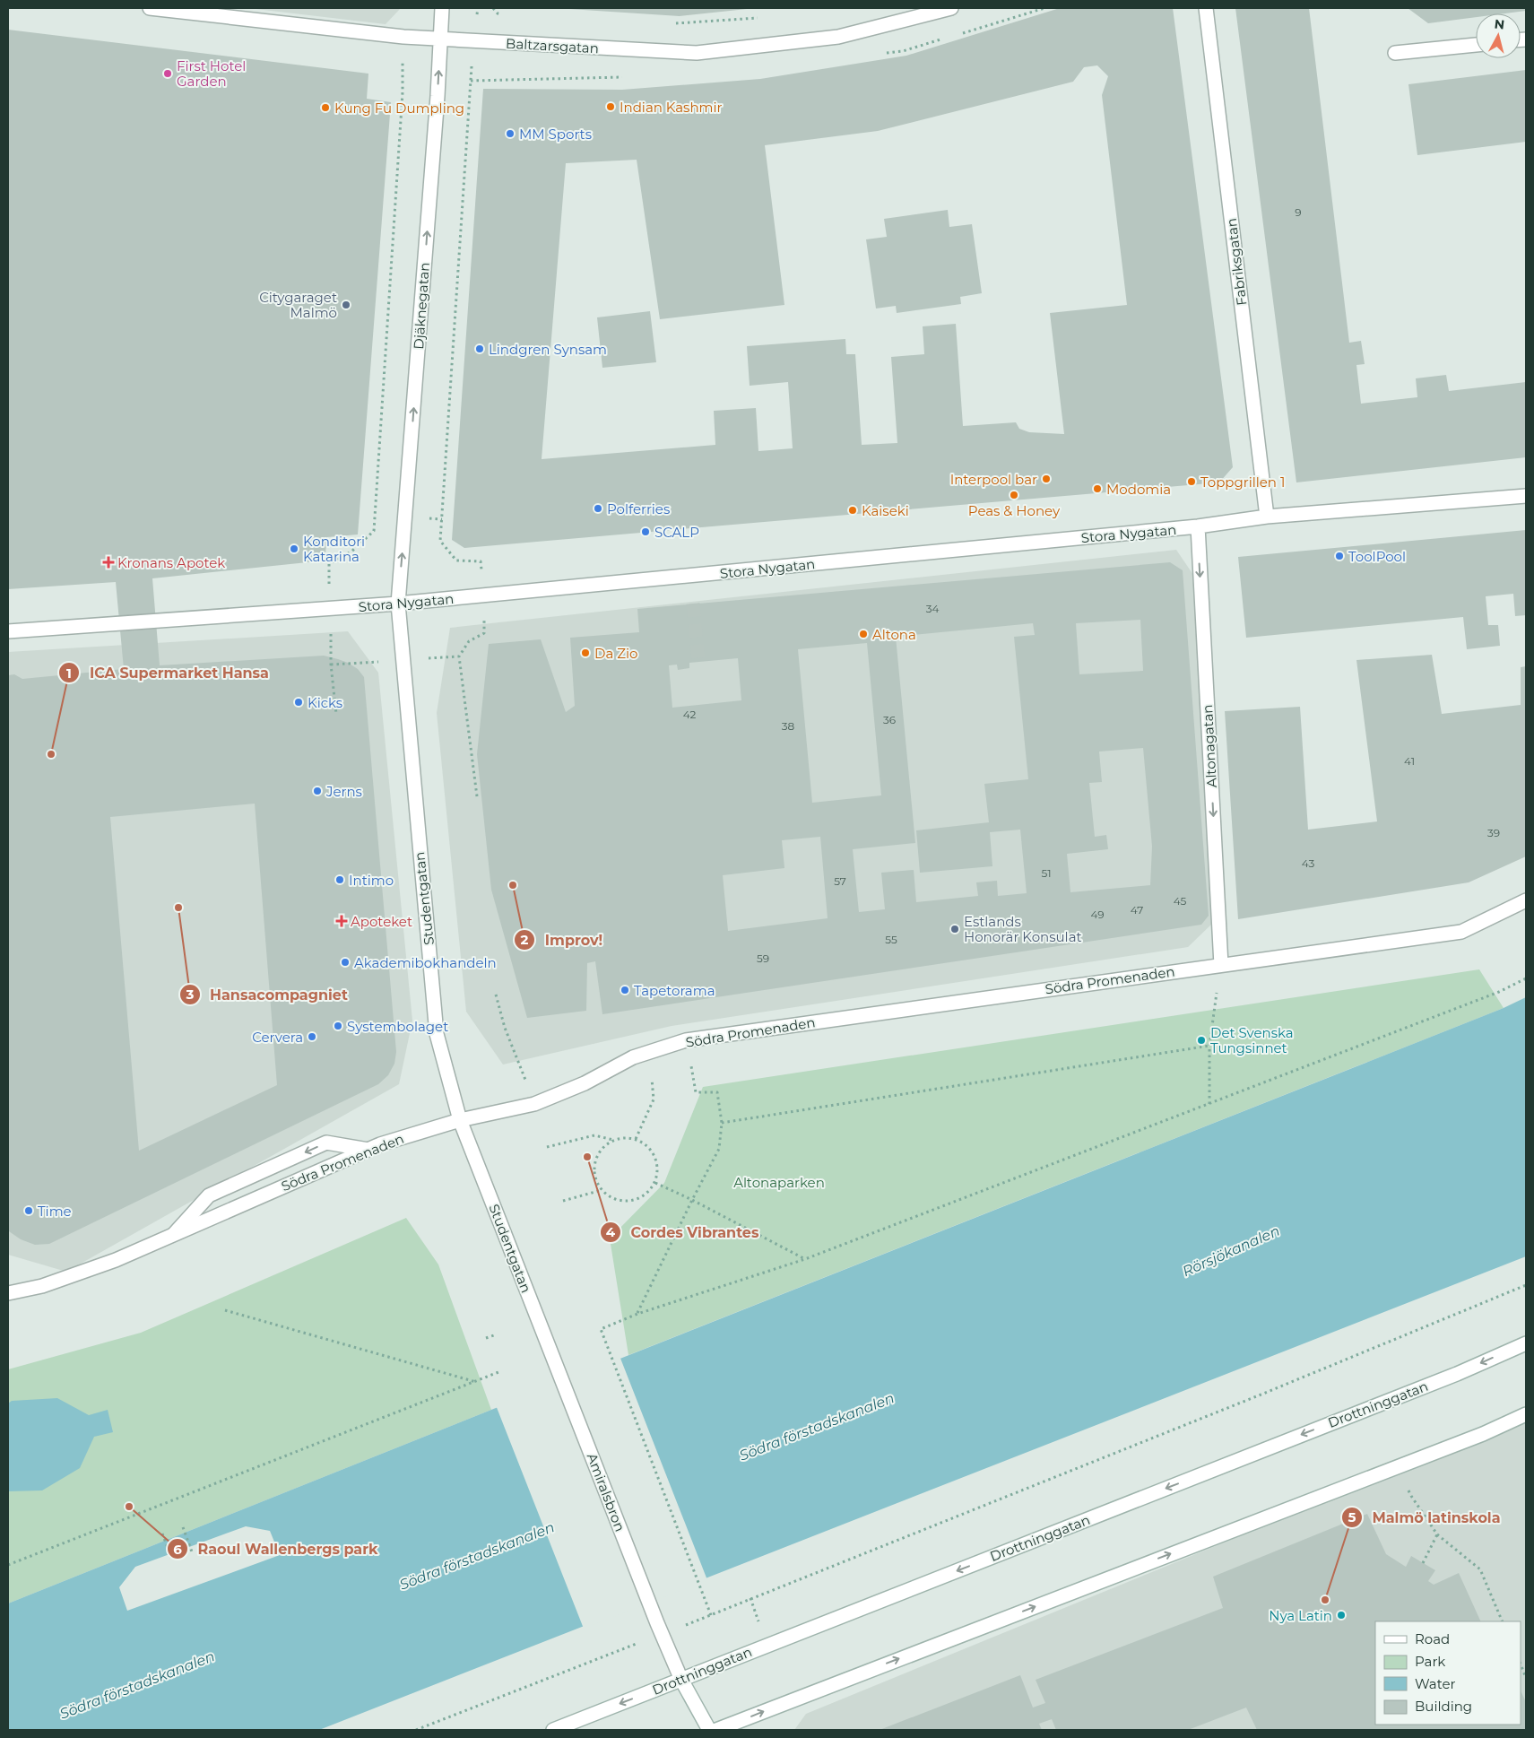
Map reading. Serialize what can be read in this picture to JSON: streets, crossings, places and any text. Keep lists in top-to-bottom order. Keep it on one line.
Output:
{"streets":{"street":["Baltzarsgatan","Fabriksgatan","Djäknegatan","Stora Nygatan","Altonagatan","Studentgatan","Södra Promenaden","Drottninggatan","Amiralsbron"]},"crossings":[["Baltzarsgatan","Djäknegatan"],["Fabriksgatan","Stora Nygatan"],["Djäknegatan","Stora Nygatan"],["Djäknegatan","Studentgatan"],["Stora Nygatan","Altonagatan"],["Stora Nygatan","Studentgatan"],["Altonagatan","Södra Promenaden"],["Studentgatan","Södra Promenaden"],["Studentgatan","Amiralsbron"],["Drottninggatan","Amiralsbron"]],"one_way":["Djäknegatan","Altonagatan"],"water":["Rörsjökanalen","Södra förstadskanalen"],"parks":["Altonaparken"],"places":{"other":["First Hotel Garden","Indian Kashmir","Kung Fu Dumpling","MM Sports","Citygaraget Malmö","Lindgren Synsam","Interpool bar","Toppgrillen 1","Modomia","Peas & Honey","Polferries","Kaiseki","SCALP","Konditori Katarina","ToolPool","Altona","Da Zio","Kicks","ICA Supermarket Hansa","Jerns","Intimo","Improv!","Hansacompagniet","Estlands Honorär Konsulat","Akademibokhandeln","Tapetorama","Systembolaget","Cervera","Det Svenska Tungsinnet","Cordes Vibrantes","Time","Raoul Wallenbergs park","Malmö latinskola","Nya Latin"],"health":["Kronans Apotek","Apoteket"]},"house_numbers":["9","34","42","36","38","41","39","43","51","57","45","47","49","55","59"],"legend":["Road","Park","Water","Building"],"north":"top"}
